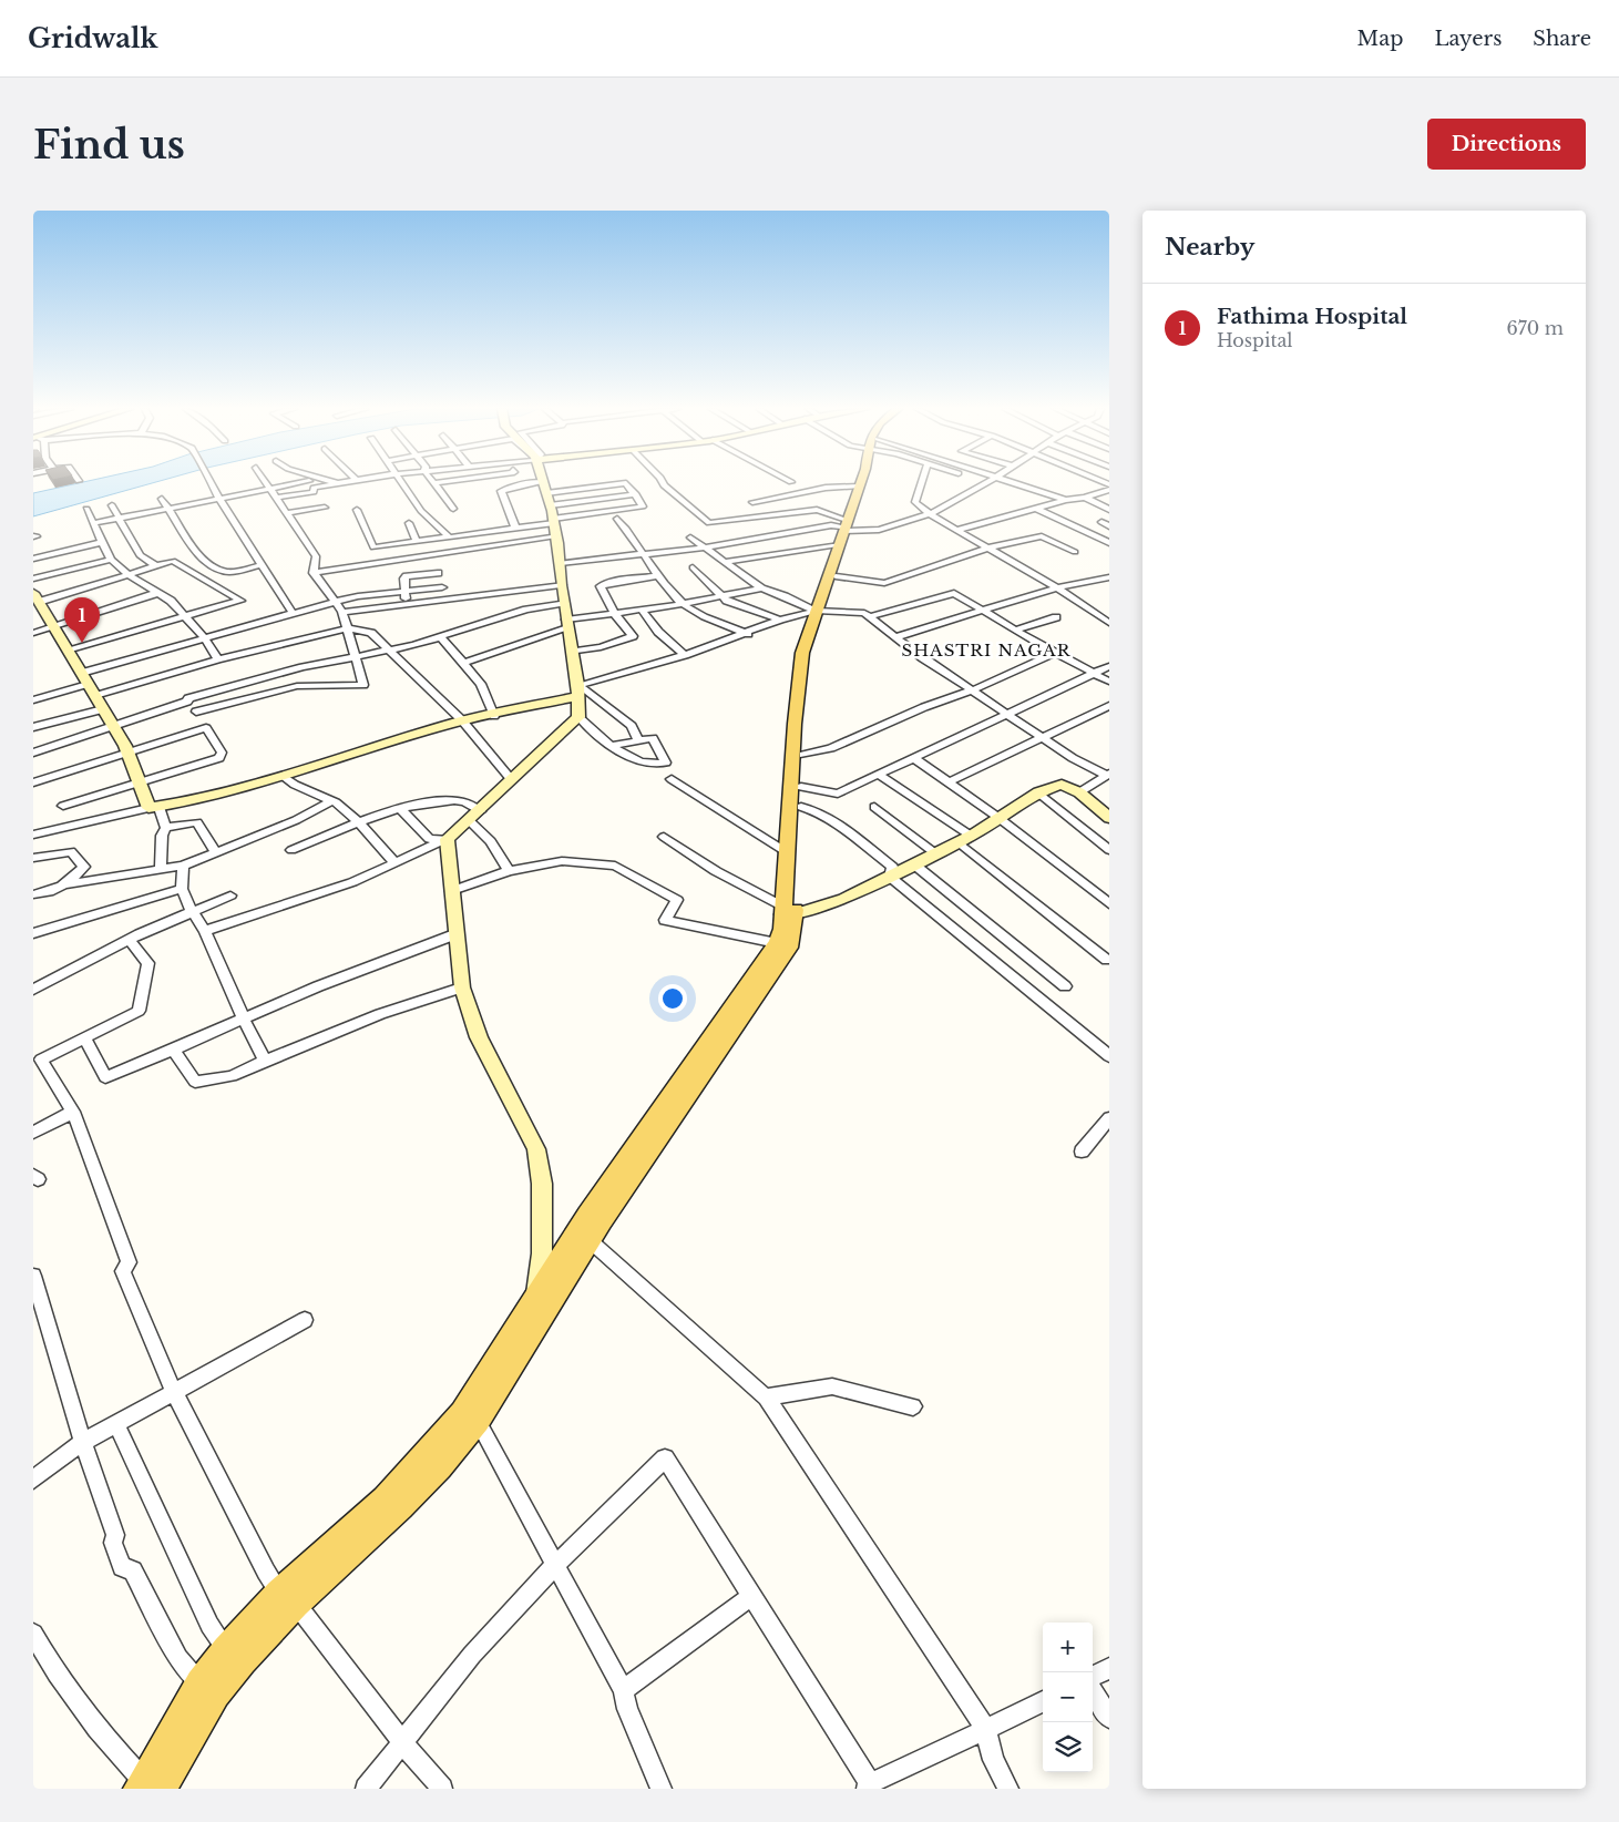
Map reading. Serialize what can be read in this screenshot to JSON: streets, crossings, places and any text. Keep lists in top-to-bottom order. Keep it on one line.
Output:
{"districts":["SHASTRI NAGAR"],"page":{"header":"Gridwalk","nav":["Map","Layers","Share"],"buttons":"Directions","title":"Find us","heading":"Nearby","list":[{"mark":"1","name":"Fathima Hospital","note":"Hospital","value":"670 m"}],"pins":"1","map_buttons":["+","−"]}}
